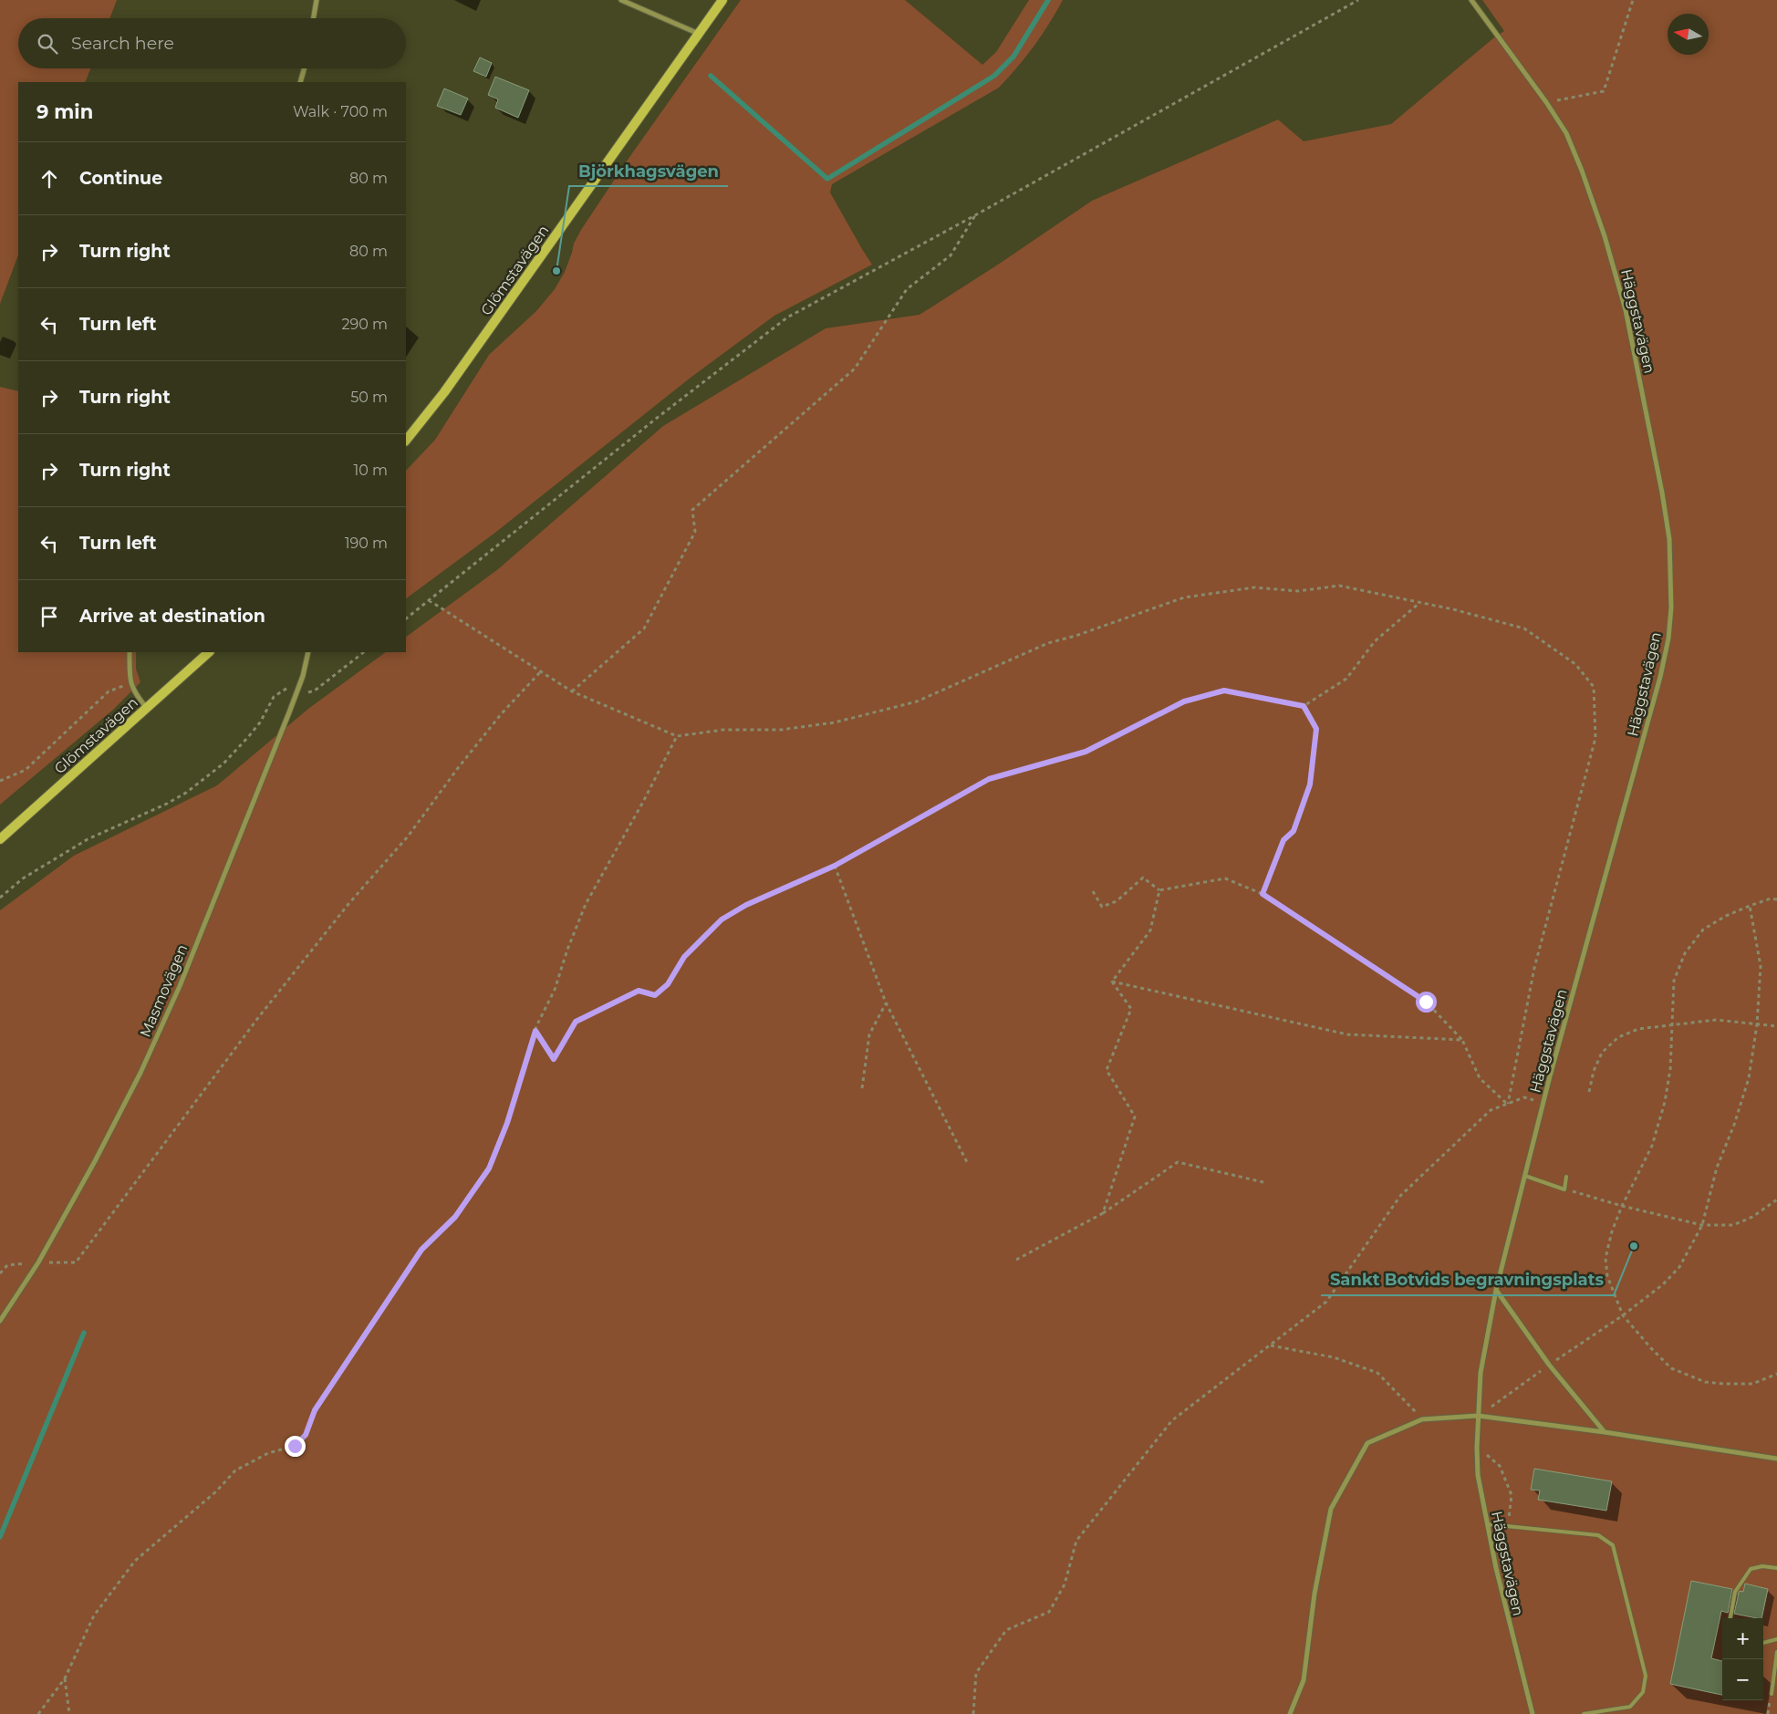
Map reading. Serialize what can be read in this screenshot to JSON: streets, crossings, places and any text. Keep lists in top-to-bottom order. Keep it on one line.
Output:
{"streets":{"main road":["Glömstavägen"],"street":["Häggstavägen","Masmovägen"]},"places":["Björkhagsvägen","Sankt Botvids begravningsplats"],"north":"left","page":{"search":"Search here","heading":["9 min","Walk · 700 m"],"list":[["Continue","80 m"],["Turn right","80 m"],["Turn left","290 m"],["Turn right","50 m"],["Turn right","10 m"],["Turn left","190 m"],"Arrive at destination"],"map_buttons":["+","−"]}}
